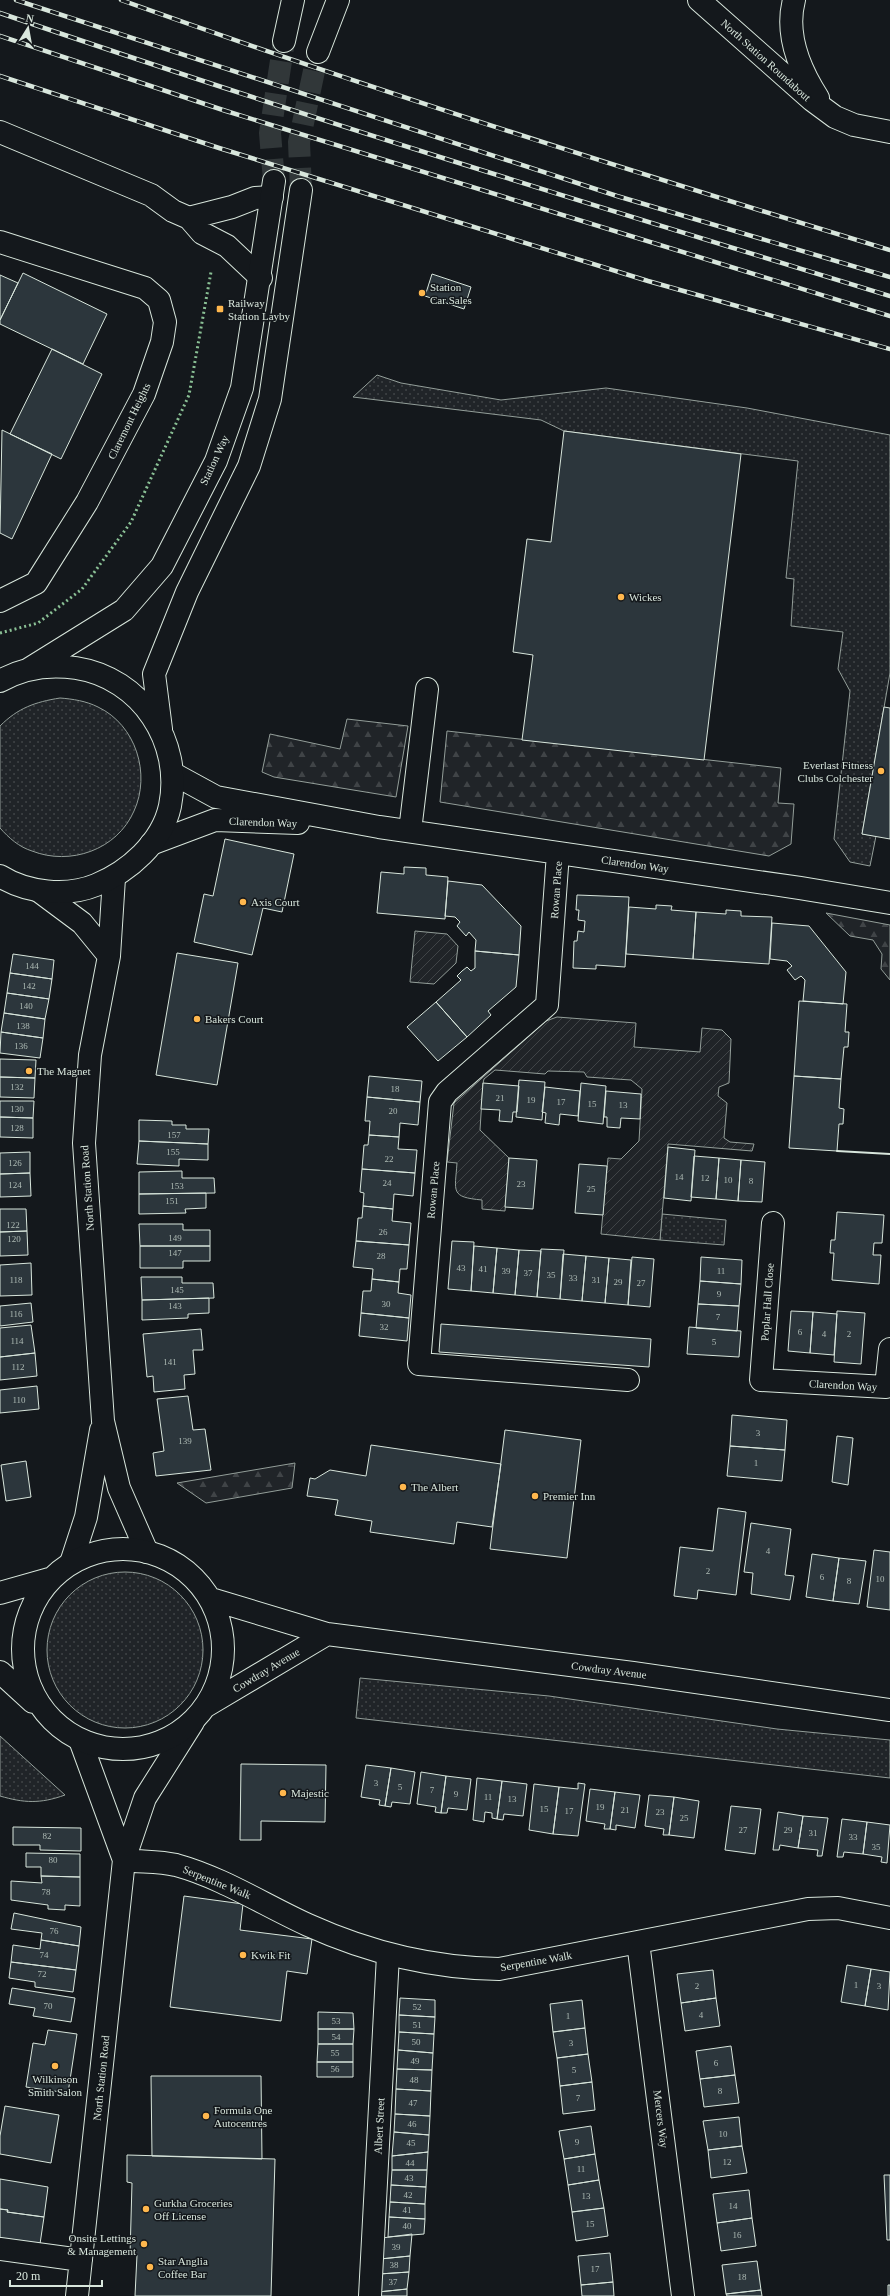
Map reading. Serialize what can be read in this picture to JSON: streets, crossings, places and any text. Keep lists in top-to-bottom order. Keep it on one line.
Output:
{"streets":{"street":["North Station Roundabout","Claremont Heights","Station Way","Clarendon Way","Rowan Place","North Station Road","Poplar Hall Close","Cowdray Avenue","Serpentine Walk","Mercers Way","Albert Street"]},"crossings":[["Clarendon Way","Rowan Place"],["Clarendon Way","Poplar Hall Close"],["North Station Road","Cowdray Avenue"],["North Station Road","Serpentine Walk"],["Serpentine Walk","Mercers Way"],["Serpentine Walk","Albert Street"]],"places":{"other":["Station Car Sales","Wickes","Everlast Fitness Clubs Colchester","Axis Court","Bakers Court","The Magnet","The Albert","Premier Inn","Majestic","Kwik Fit","Wilkinson Smith Salon","Formula One Autocentres","Gurkha Groceries Off License","Onsite Lettings & Management","Star Anglia Coffee Bar"],"transit":["Railway Station Layby"]},"house_numbers":["144","142","140","138","136","132","18","21","19","17","15","13","130","20","128","157","155","22","126","14","12","10","8","24","23","124","153","25","151","122","26","149","120","147","28","43","41","39","11","37","35","33","118","31","29","27","145","9","30","143","116","7","32","6","4","2","114","5","141","112","110","3","139","1","4","2","6","10","8","3","5","7","9","11","13","19","15","21","17","23","25","27","29","31","82","33","35","80","78","76","74","72","1","2","3","70","52","4","1","53","51","54","50","3","55","49","6","56","5","48","8","7","47","46","10","9","45","12","44","11","43","42","13","14","41","15","40","16","39","38","17","18","37"],"scale_bar":"20 m","north":"top"}
